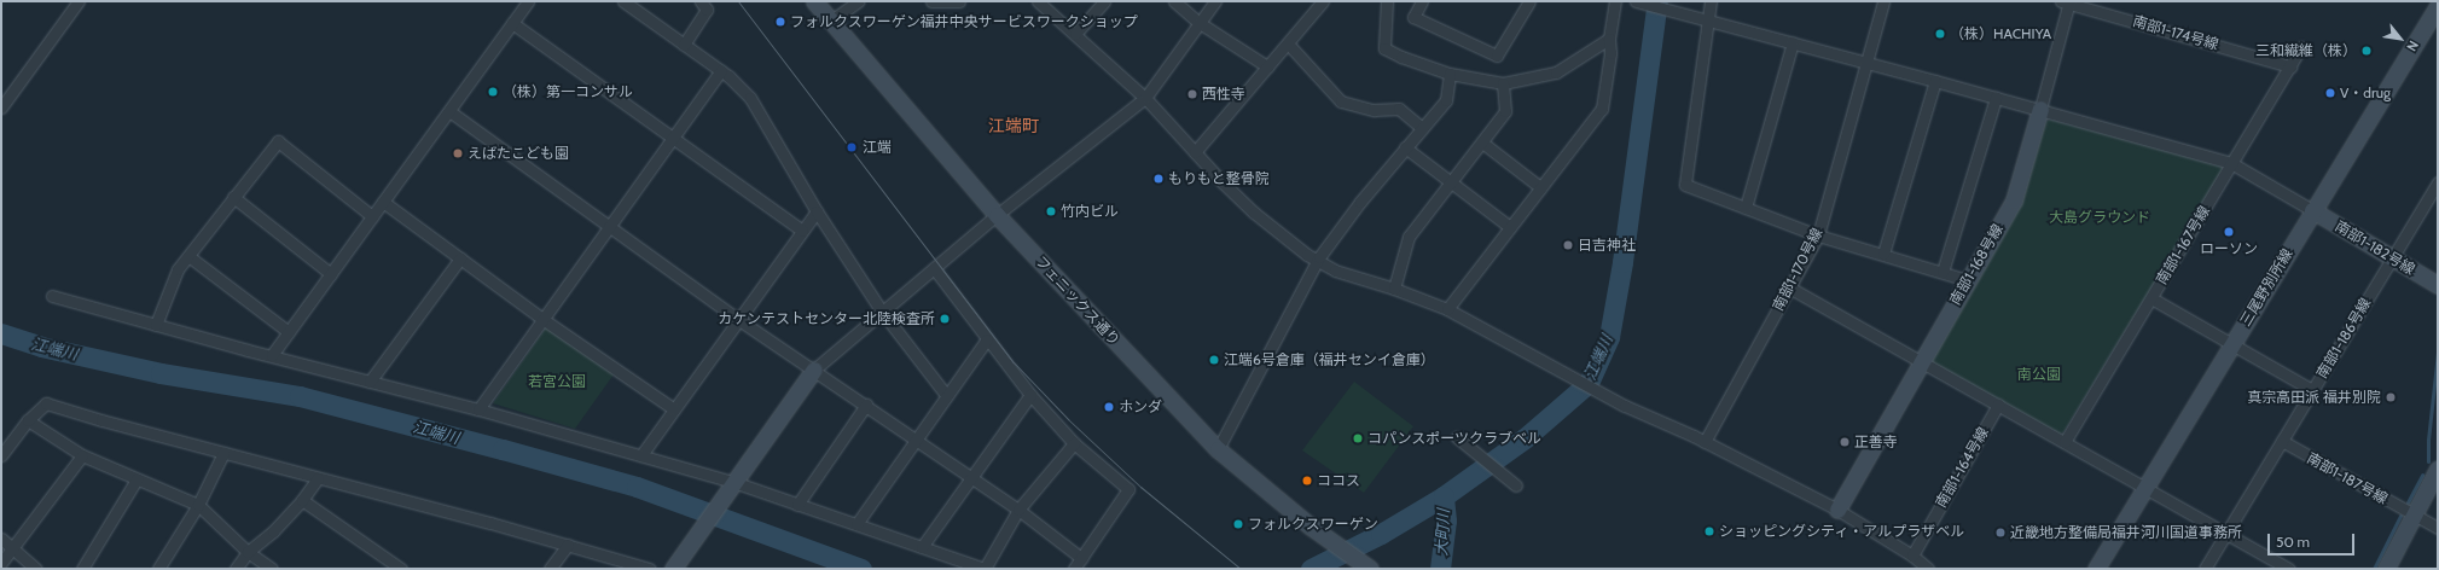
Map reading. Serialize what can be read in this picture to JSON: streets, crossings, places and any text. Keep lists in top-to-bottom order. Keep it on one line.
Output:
{"streets":{"main road":["南部1-182号線","南部1-168号線","三尾野別所線","フェニックス通り"],"street":["南部1-174号線","南部1-167号線","南部1-170号線","南部1-186号線","南部1-164号線","南部1-187号線"]},"crossings":[["南部1-174号線","南部1-167号線"],["南部1-174号線","南部1-168号線"],["南部1-182号線","三尾野別所線"],["南部1-182号線","南部1-186号線"],["南部1-186号線","南部1-187号線"]],"districts":["江端町"],"water":["江端川","大町川"],"parks":["大島グラウンド","南公園","若宮公園"],"places":["フォルクスワーゲン福井中央サービスワークショップ","（株）HACHIYA","三和繊維（株）","（株）第一コンサル","V・drug","西性寺","江端","えばたこども園","もりもと整骨院","竹内ビル","ローソン","日吉神社","カケンテストセンター北陸検査所","江端6号倉庫（福井センイ倉庫）","真宗高田派 福井別院","ホンダ","コパンスポーツクラブベル","正善寺","ココス","フォルクスワーゲン","ショッピングシティ・アルプラザベル","近畿地方整備局福井河川国道事務所"],"scale_bar":"50 m","north":"bottom right"}
